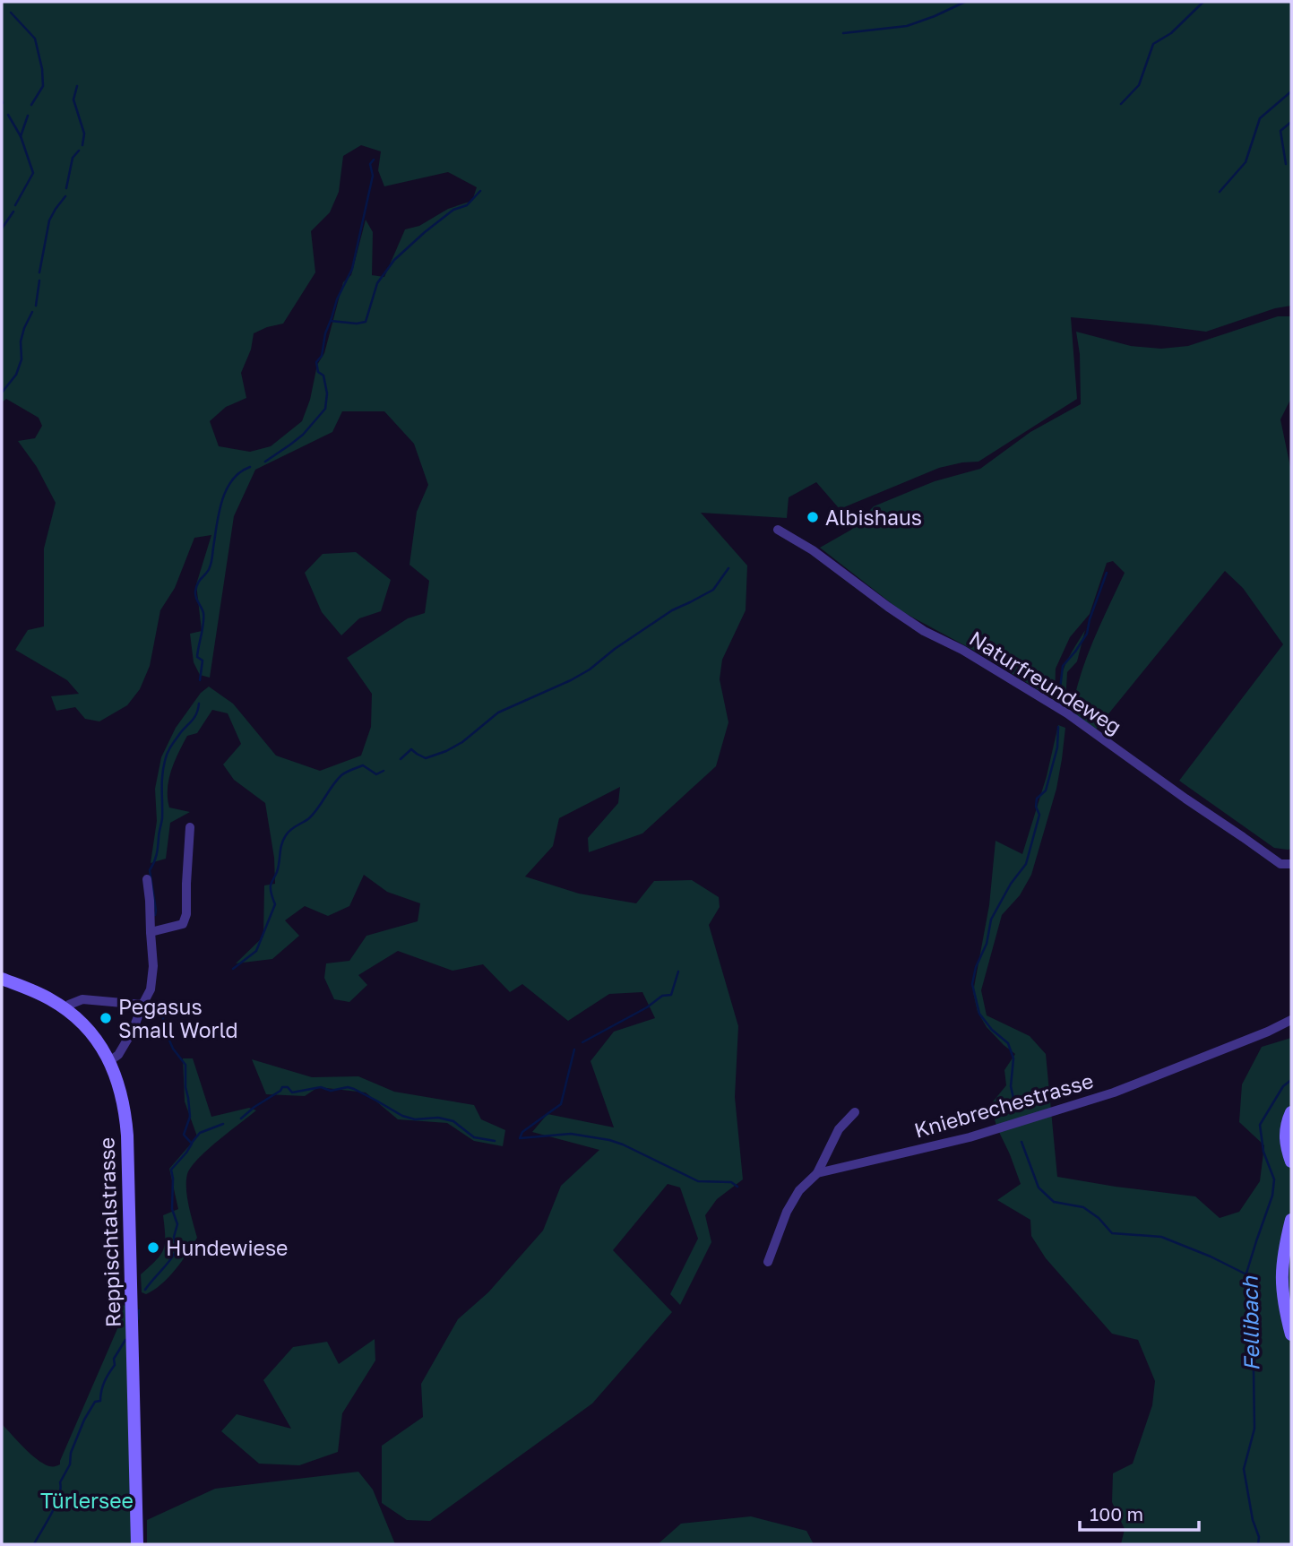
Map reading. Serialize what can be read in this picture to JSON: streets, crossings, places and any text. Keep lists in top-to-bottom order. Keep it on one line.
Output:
{"streets":{"main road":["Reppischtalstrasse"],"street":["Naturfreundeweg","Kniebrechestrasse"]},"water":["Fellibach"],"parks":["Türlersee"],"places":["Albishaus","Pegasus Small World","Hundewiese"],"scale_bar":"100 m"}
